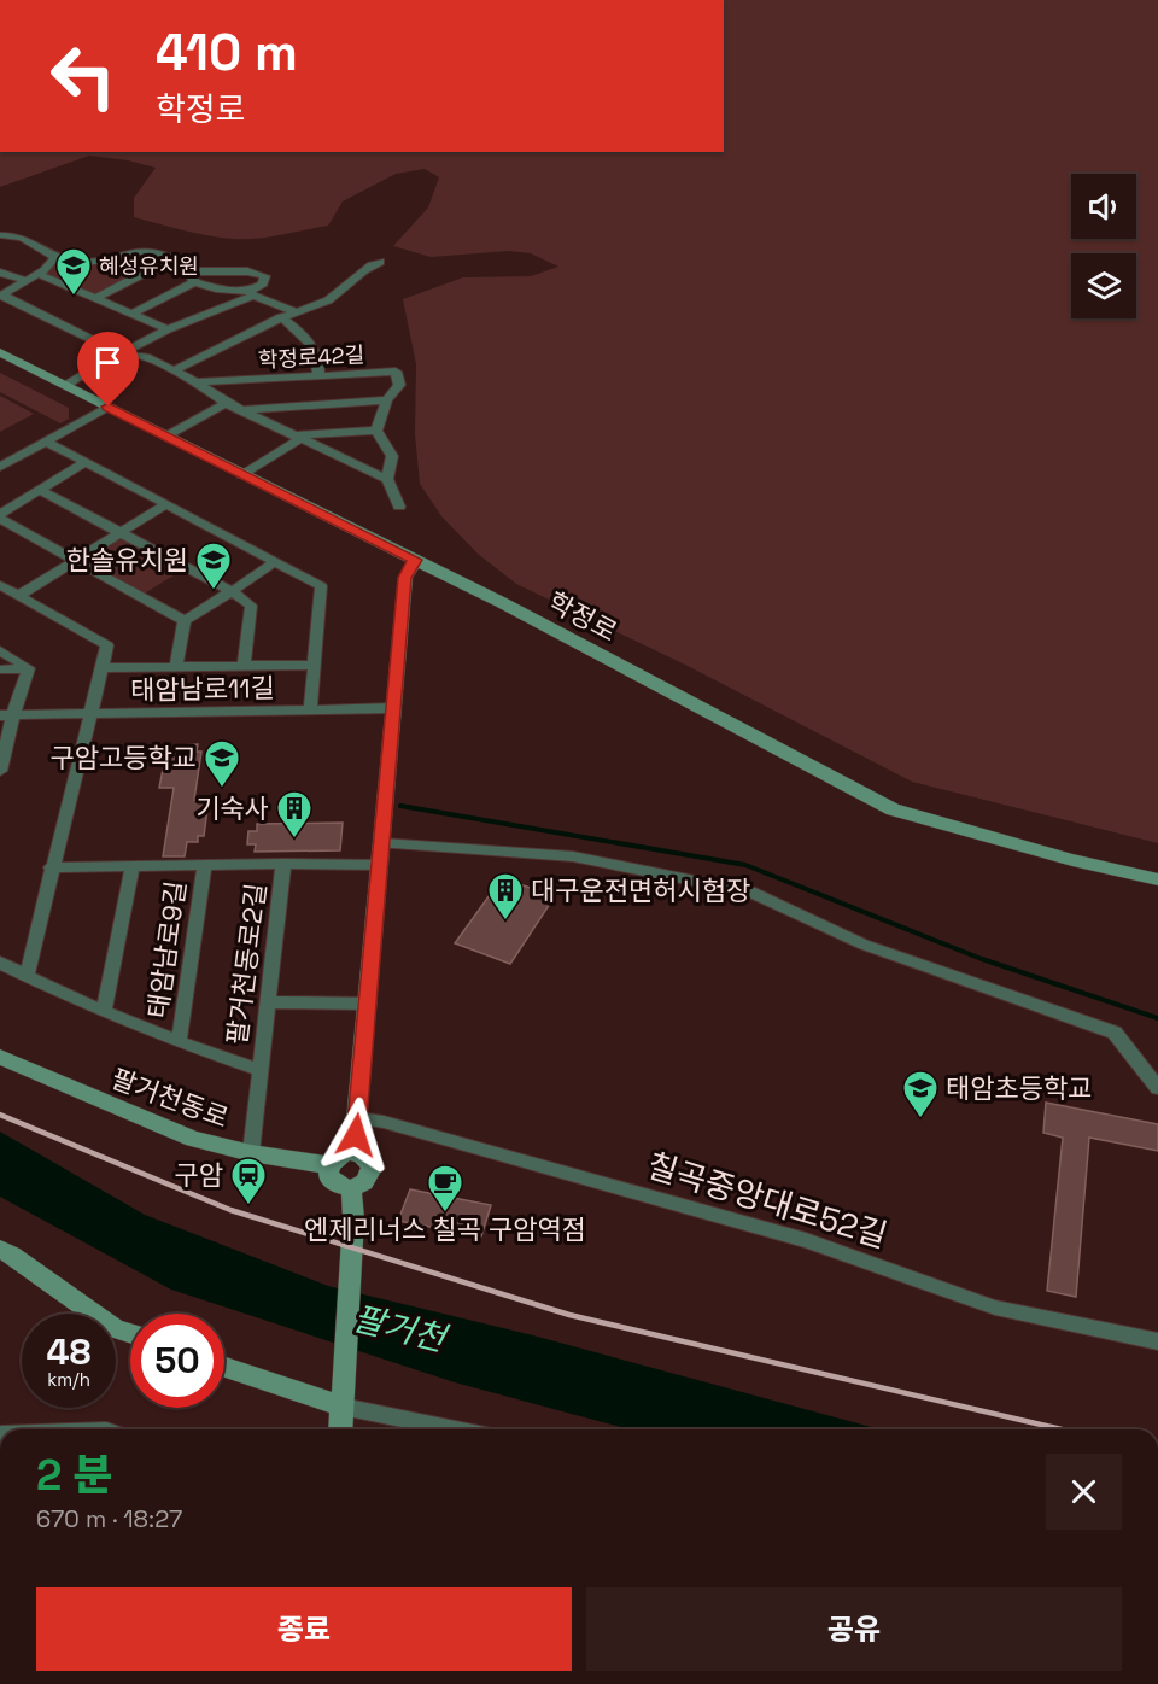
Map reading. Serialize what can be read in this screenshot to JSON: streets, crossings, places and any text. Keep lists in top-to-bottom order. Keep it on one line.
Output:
{"streets":{"main road":["학정로","팔거천동로"],"street":["학정로42길","태암남로11길","태암남로9길","팔거천동로2길","칠곡중앙대로52길"]},"crossings":[["태암남로9길","팔거천동로2길"],["팔거천동로2길","팔거천동로"]],"water":["팔거천"],"places":{"school or university":["혜성유치원","한솔유치원","구암고등학교","태암초등학교"],"building":["기숙사","대구운전면허시험장"],"station":["구암"],"cafe":["엔제리너스 칠곡 구암역점"]},"page":{"turn":["410 m","학정로"],"speed":"48 km/h","limit":"50","heading":["2 분","670 m · 18:27"],"buttons":["종료","공유"]}}
